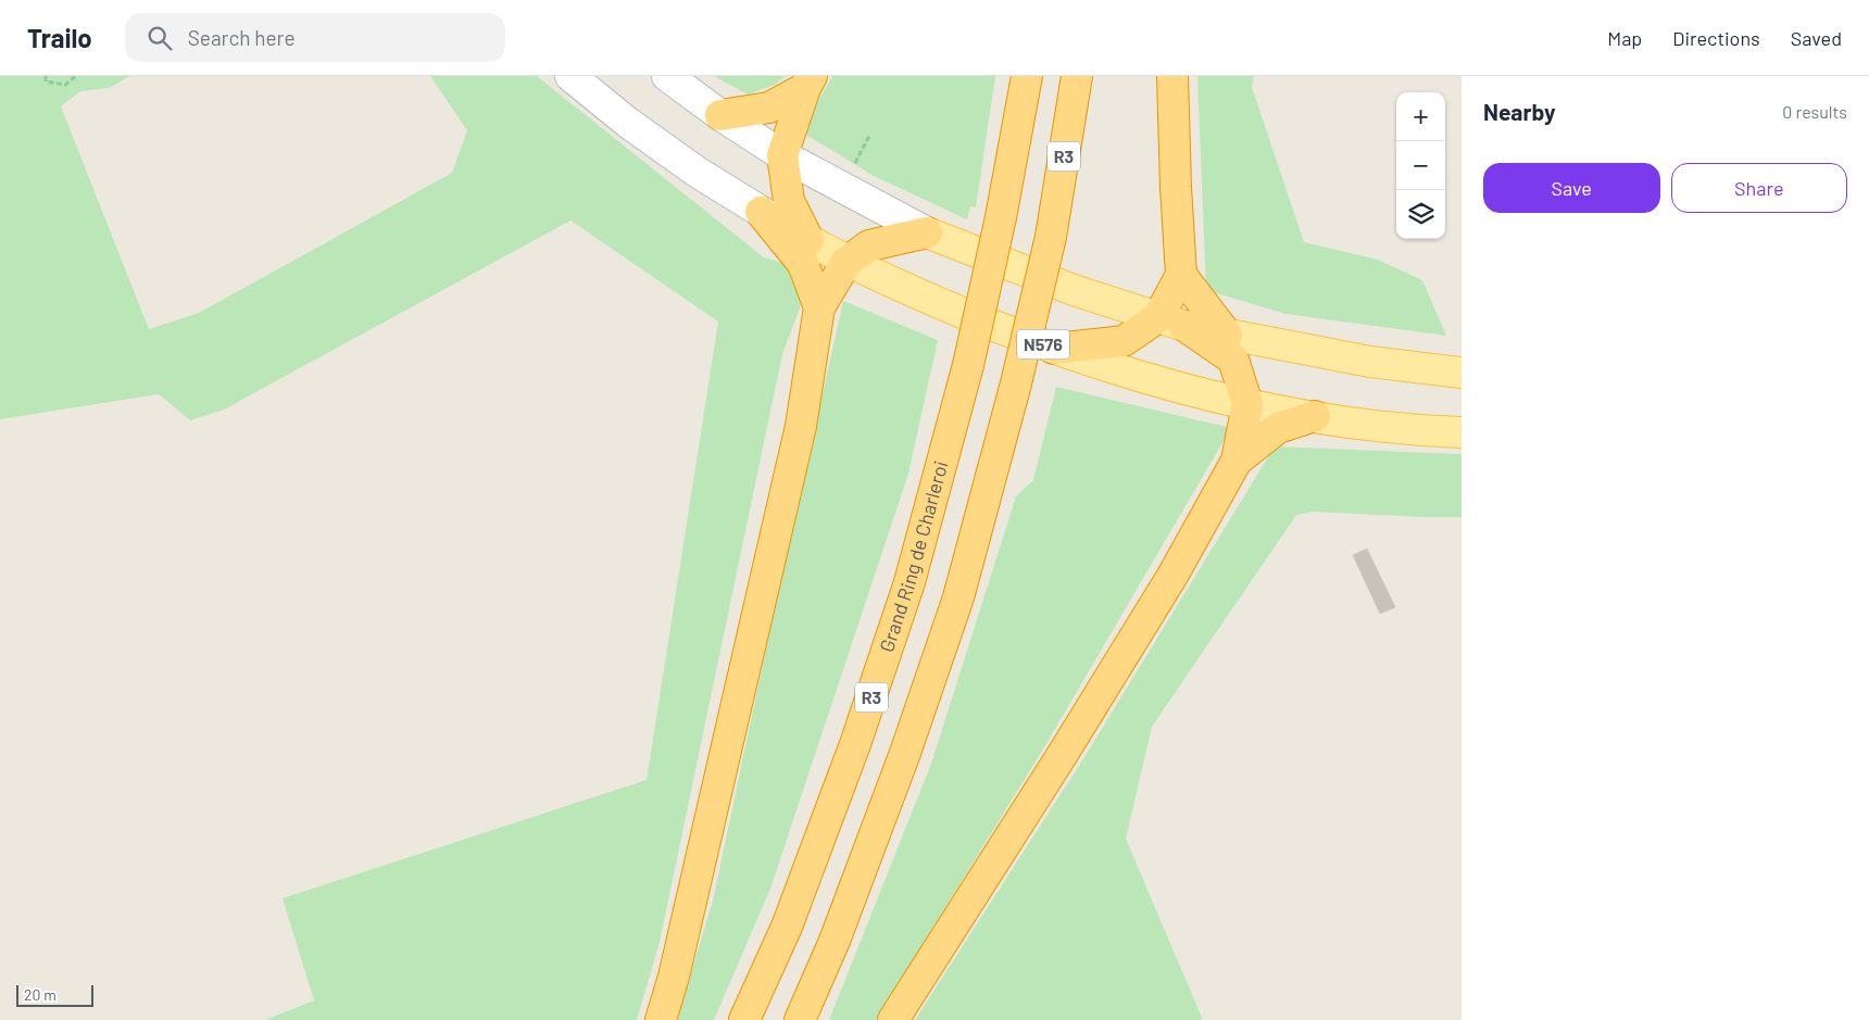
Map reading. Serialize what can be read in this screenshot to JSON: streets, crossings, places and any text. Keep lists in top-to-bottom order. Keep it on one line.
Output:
{"streets":{"highway":["R3","Grand Ring de Charleroi"],"main road":["N576"]},"scale_bar":"20 m","page":{"header":"Trailo","search":"Search here","nav":["Map","Directions","Saved"],"heading":["Nearby","0 results"],"map_buttons":["+","−"],"buttons":["Save","Share"],"scale":"20 m"}}
